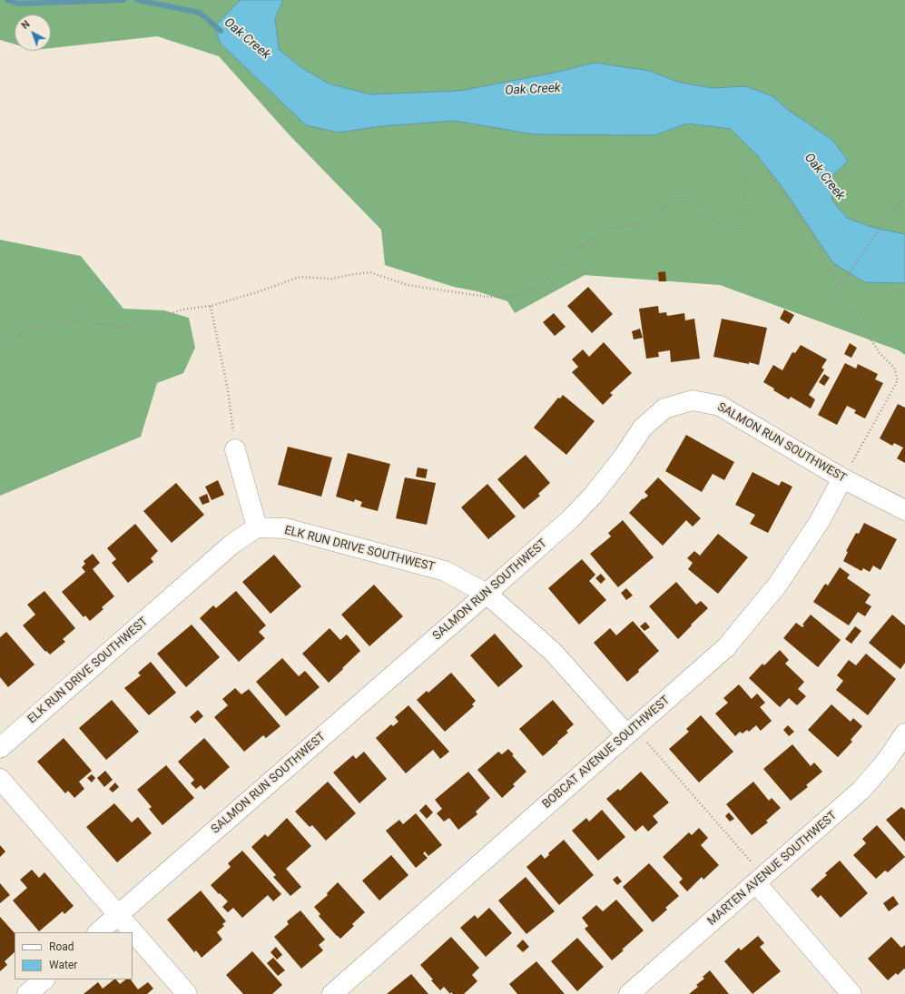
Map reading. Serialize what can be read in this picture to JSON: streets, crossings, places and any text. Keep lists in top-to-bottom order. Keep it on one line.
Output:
{"streets":{"street":["SALMON RUN SOUTHWEST","ELK RUN DRIVE SOUTHWEST","BOBCAT AVENUE SOUTHWEST","MARTEN AVENUE SOUTHWEST"]},"crossings":[["SALMON RUN SOUTHWEST","ELK RUN DRIVE SOUTHWEST"],["SALMON RUN SOUTHWEST","BOBCAT AVENUE SOUTHWEST"],["ELK RUN DRIVE SOUTHWEST","BOBCAT AVENUE SOUTHWEST"]],"water":["Oak Creek"],"legend":["Road","Water"],"north":"top left"}
